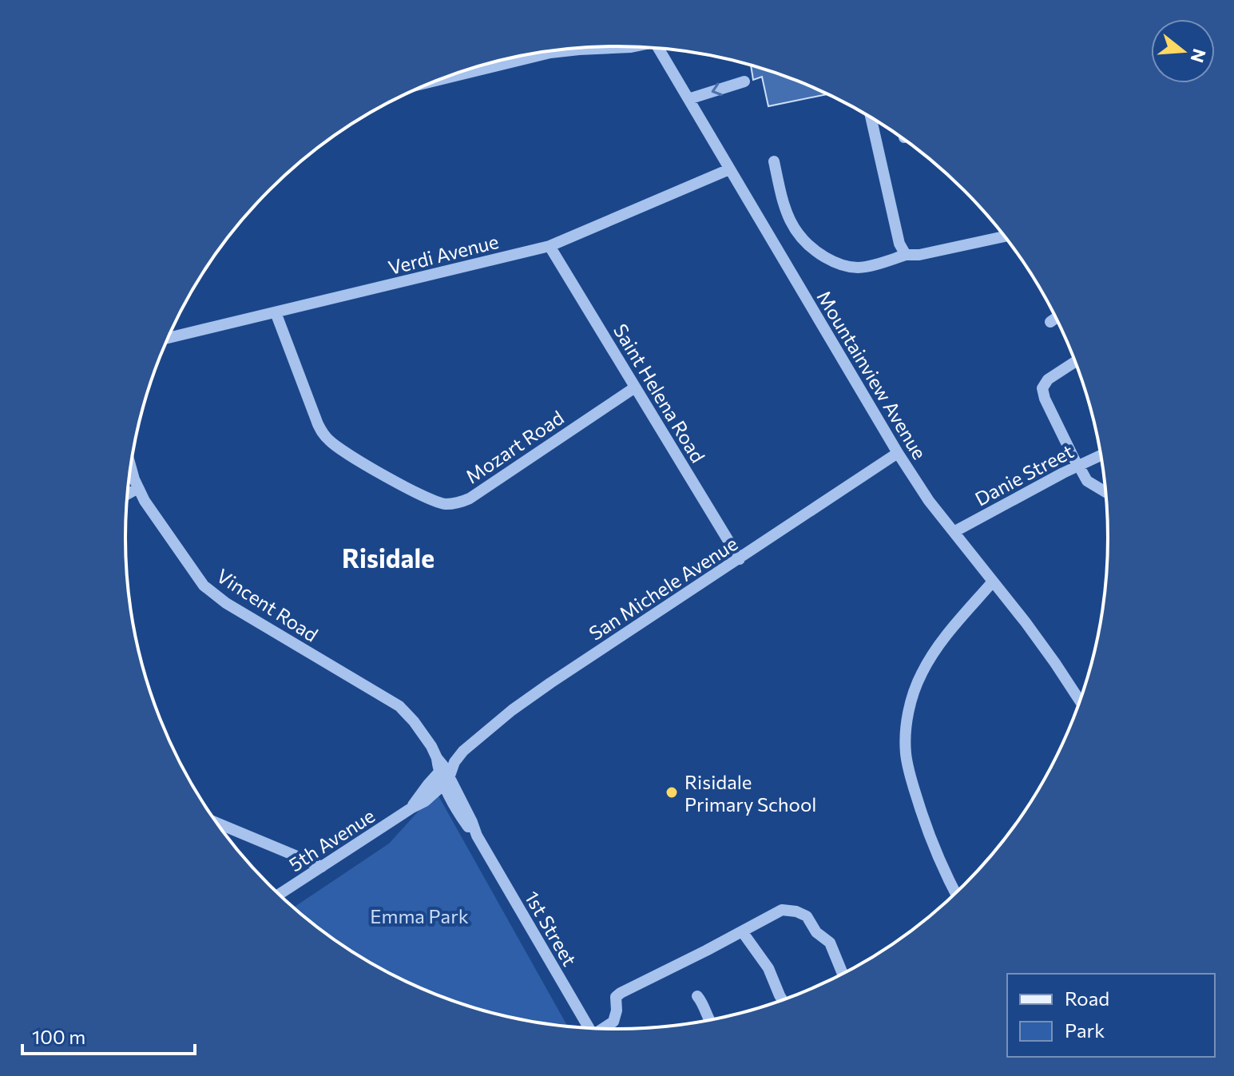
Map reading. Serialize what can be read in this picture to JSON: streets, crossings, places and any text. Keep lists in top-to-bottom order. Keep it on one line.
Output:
{"streets":{"street":["Verdi Avenue","Mountainview Avenue","Saint Helena Road","Mozart Road","Danie Street","San Michele Avenue","Vincent Road","5th Avenue","1st Street"]},"crossings":[["Verdi Avenue","Mountainview Avenue"],["Verdi Avenue","Saint Helena Road"],["Verdi Avenue","Mozart Road"],["Mountainview Avenue","Danie Street"],["Mountainview Avenue","San Michele Avenue"],["Saint Helena Road","Mozart Road"],["Saint Helena Road","San Michele Avenue"],["San Michele Avenue","Vincent Road"],["San Michele Avenue","5th Avenue"],["San Michele Avenue","1st Street"],["Vincent Road","1st Street"]],"districts":["Risidale"],"parks":["Emma Park"],"places":["Risidale Primary School"],"legend":["Road","Park"],"scale_bar":"100 m","north":"right"}
